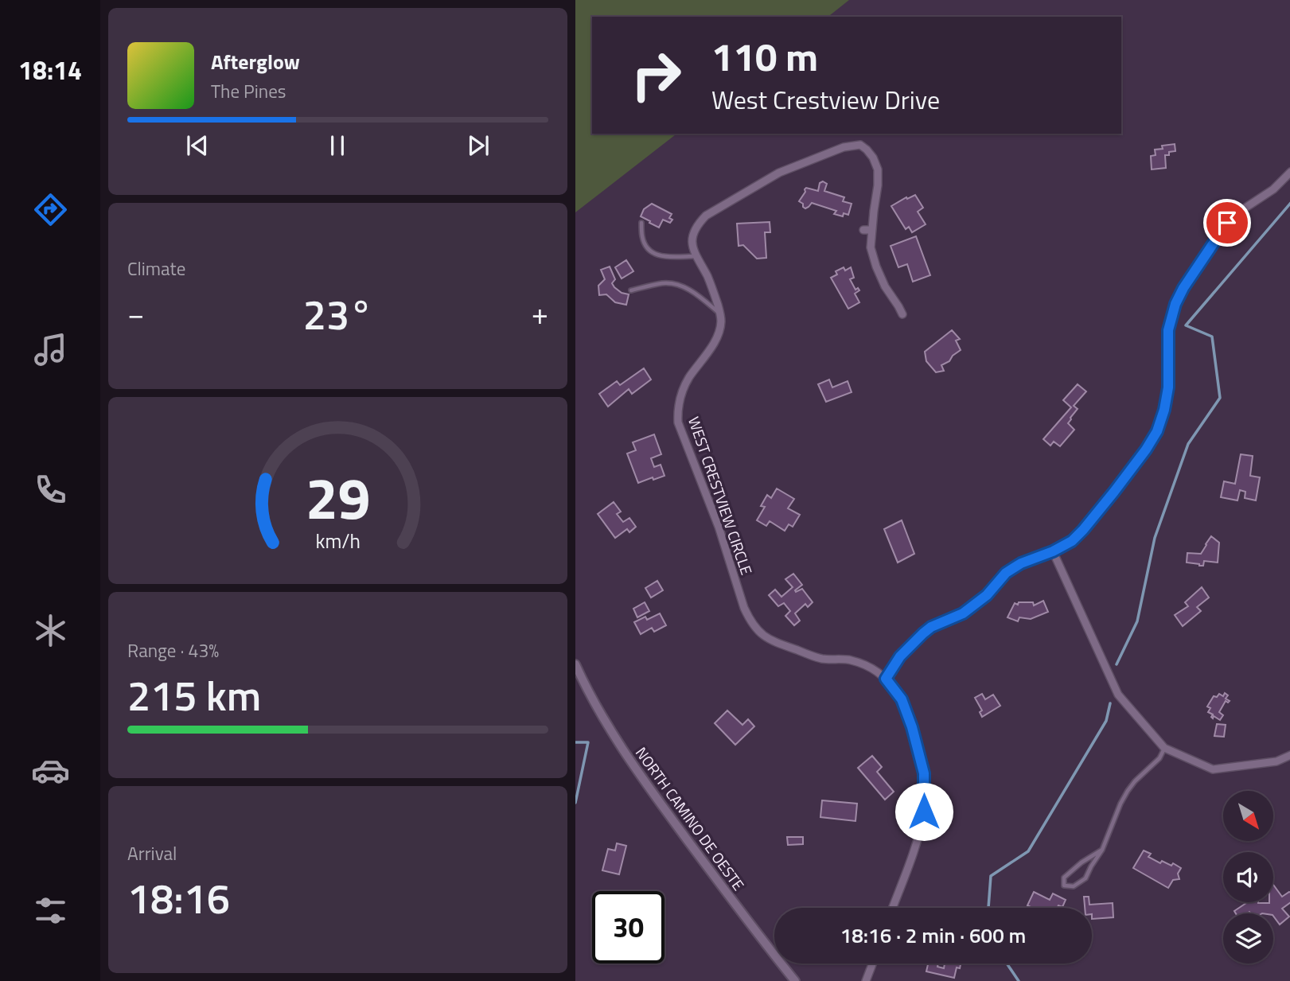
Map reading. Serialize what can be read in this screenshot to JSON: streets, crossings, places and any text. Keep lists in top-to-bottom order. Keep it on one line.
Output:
{"streets":{"street":["WEST CRESTVIEW CIRCLE","NORTH CAMINO DE OESTE"]},"north":"bottom right","page":{"tabs":"18:14","turn":["110 m","West Crestview Drive"],"song":["Afterglow","The Pines"],"tile":["Climate",["Range · 43%","215 km"],["Arrival","18:16"]],"heat":["−","23°","+"],"limit":"30","trip":"18:16 · 2 min · 600 m","gauge":["29","km/h"]}}
